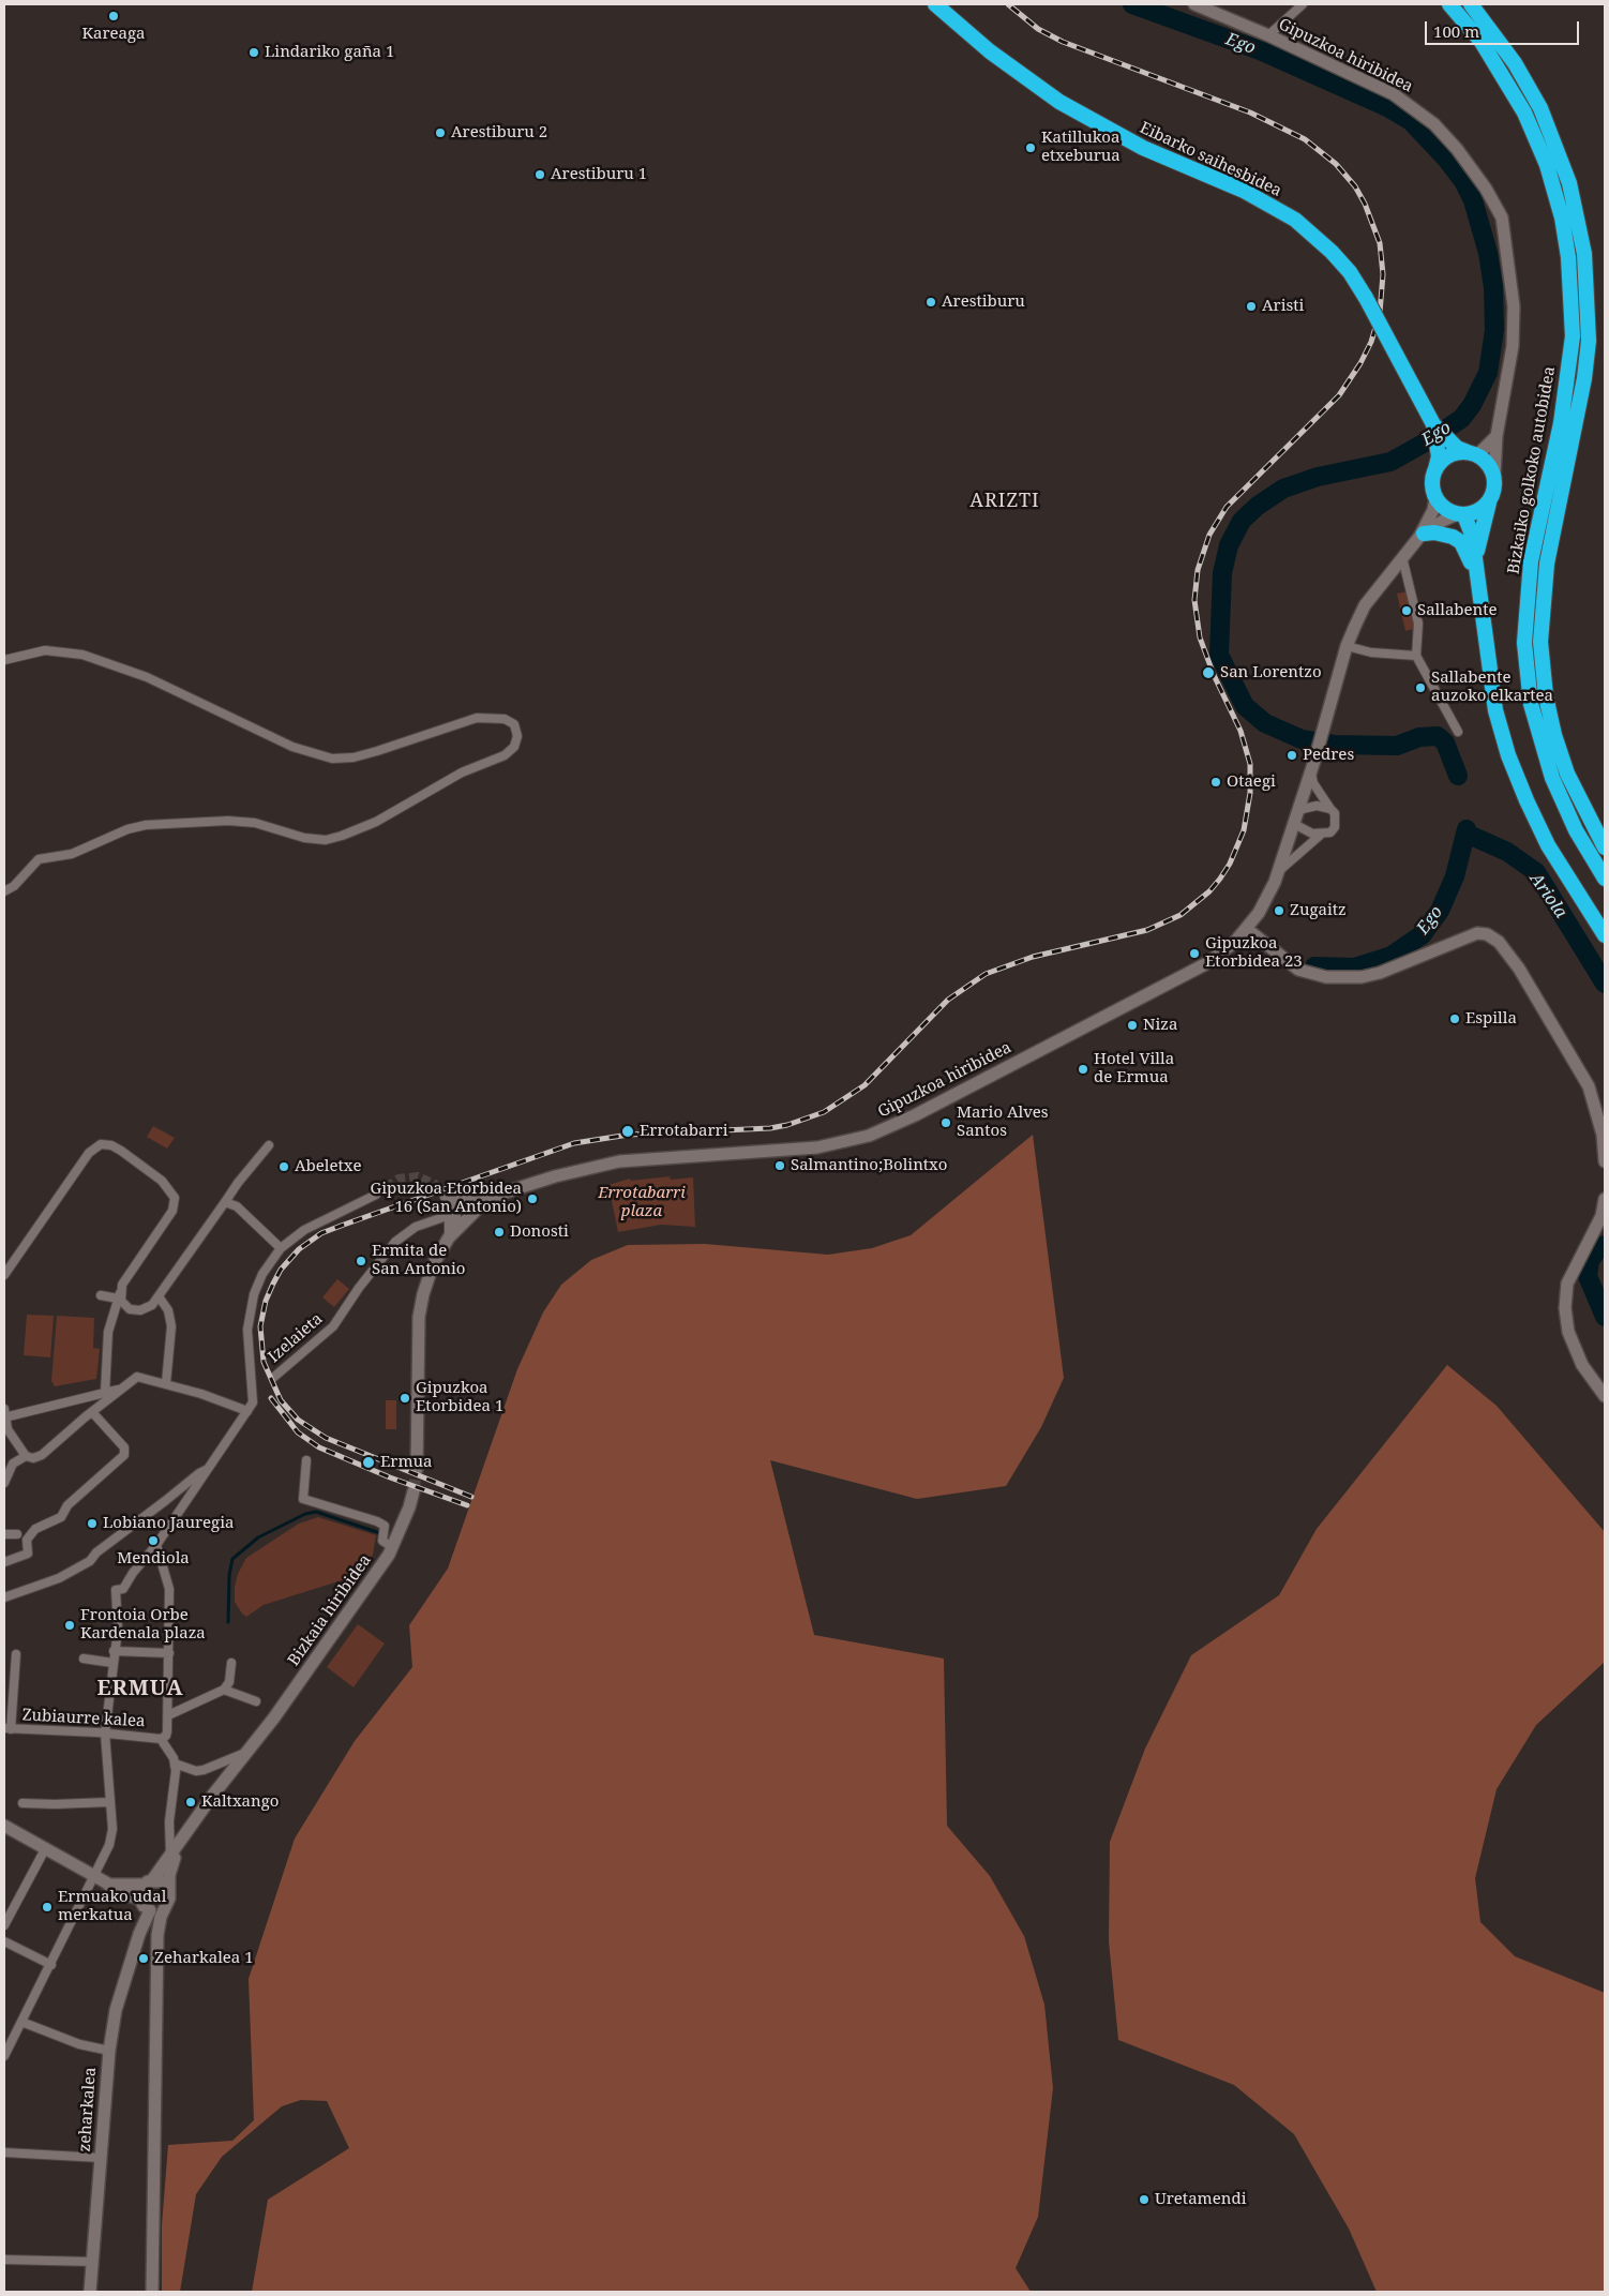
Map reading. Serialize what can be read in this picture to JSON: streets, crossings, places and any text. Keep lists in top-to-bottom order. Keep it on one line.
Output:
{"streets":{"highway":["Eibarko saihesbidea","Bizkaiko golkoko autobidea"],"street":["Gipuzkoa hiribidea","Izelaieta","Bizkaia hiribidea","Zubiaurre kalea","zeharkalea"]},"crossings":[["Gipuzkoa hiribidea","Eibarko saihesbidea"],["Bizkaia hiribidea","zeharkalea"]],"districts":["ARIZTI","ERMUA"],"water":["Ego","Ariola"],"parks":["Errotabarri plaza"],"places":["Kareaga","Lindariko gaña 1","Arestiburu 2","Katillukoa etxeburua","Arestiburu 1","Arestiburu","Aristi","Sallabente","San Lorentzo","Sallabente auzoko elkartea","Pedres","Otaegi","Zugaitz","Gipuzkoa Etorbidea 23","Espilla","Niza","Hotel Villa de Ermua","Mario Alves Santos","Errotabarri","Salmantino;Bolintxo","Abeletxe","Gipuzkoa Etorbidea 16 (San Antonio)","Donosti","Ermita de San Antonio","Gipuzkoa Etorbidea 1","Ermua","Lobiano Jauregia","Mendiola","Frontoia Orbe Kardenala plaza","Kaltxango","Ermuako udal merkatua","Zeharkalea 1","Uretamendi"],"scale_bar":"100 m"}
